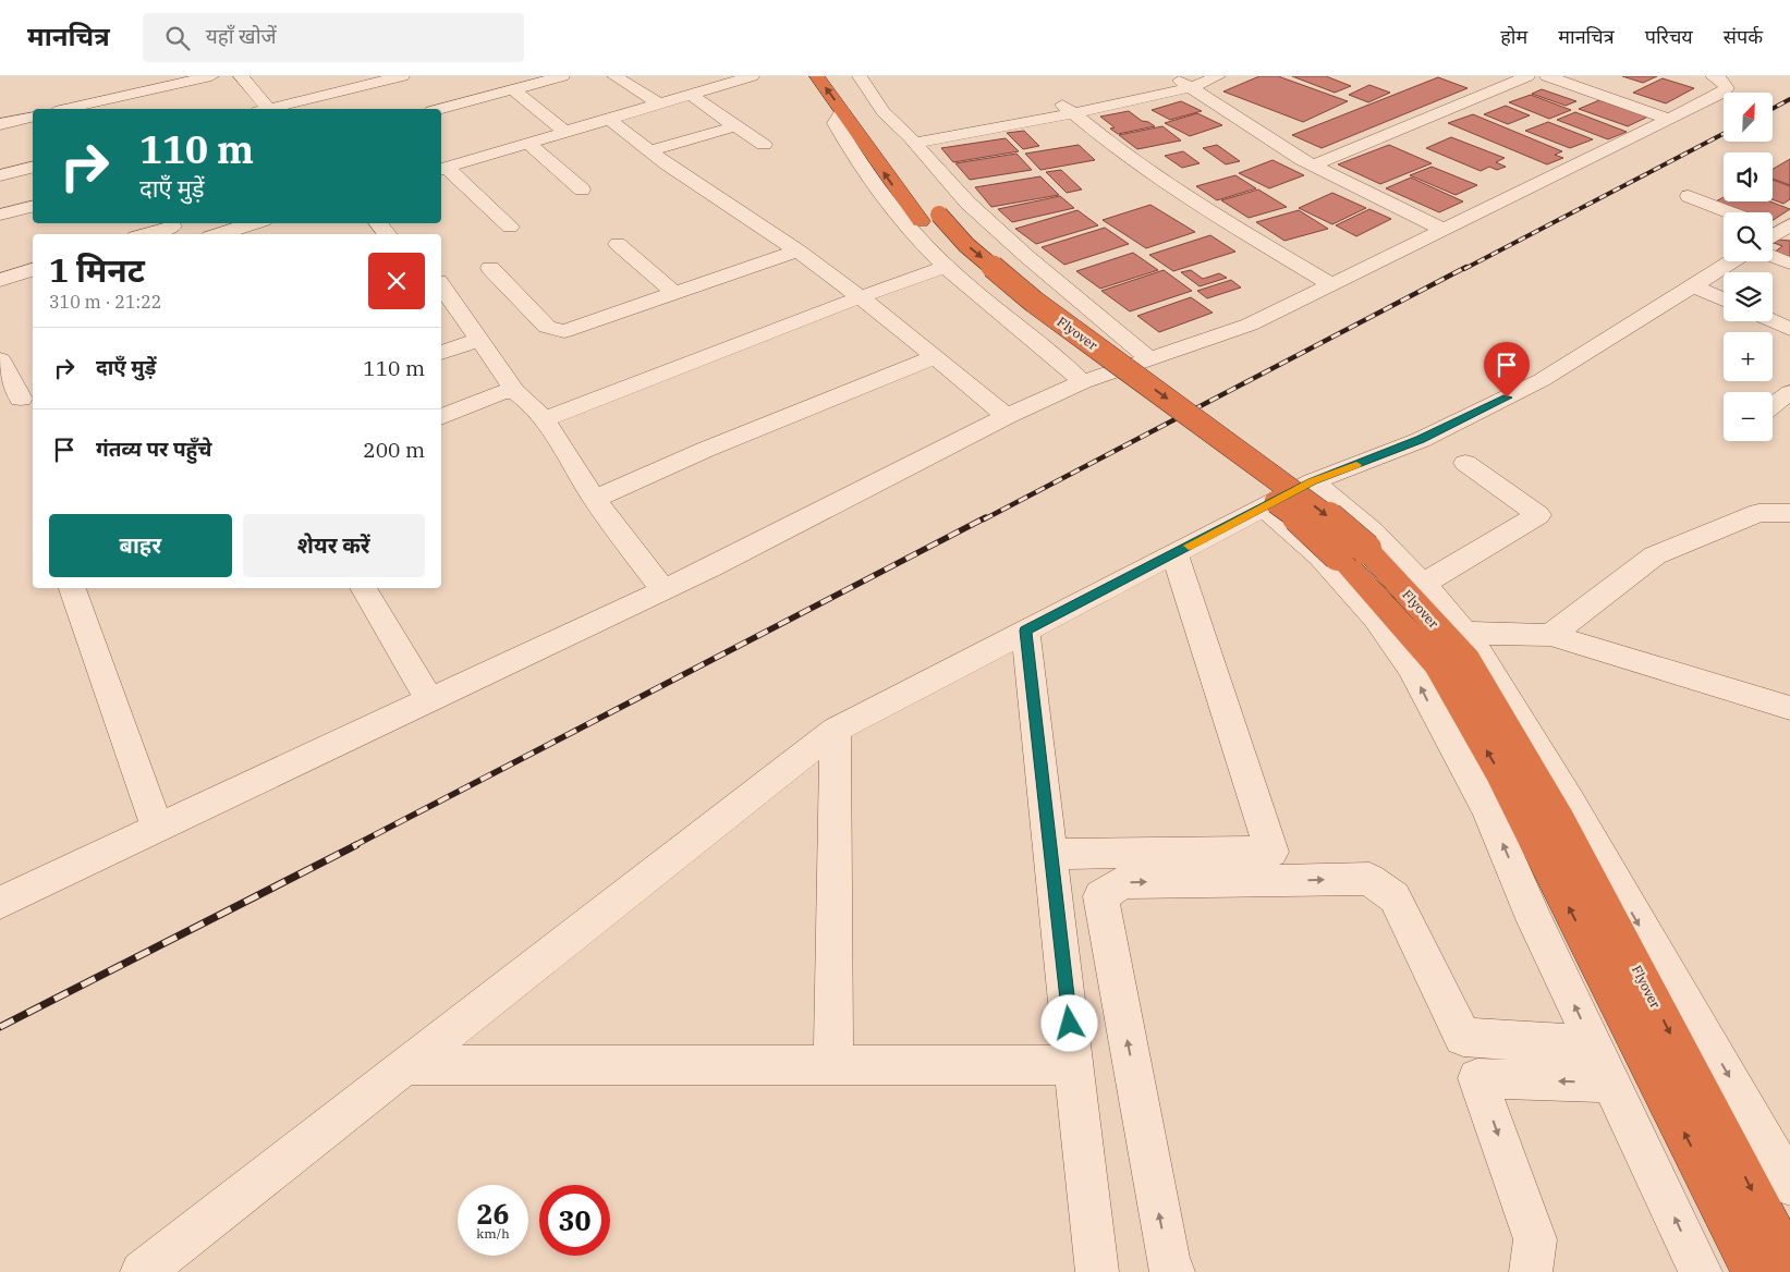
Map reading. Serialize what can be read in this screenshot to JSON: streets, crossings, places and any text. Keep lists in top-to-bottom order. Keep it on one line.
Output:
{"streets":{"highway":["Flyover"]},"north":"top right","page":{"header":"मानचित्र","search":"यहाँ खोजें","nav":["होम","मानचित्र","परिचय","संपर्क"],"map_buttons":["+","−"],"turn":["110 m","दाएँ मुड़ें"],"heading":["1 मिनट","310 m · 21:22"],"list":[{"name":"दाएँ मुड़ें","value":"110 m"},{"name":"गंतव्य पर पहुँचे","value":"200 m"}],"buttons":["बाहर","शेयर करें"],"speed":"26 km/h","limit":"30"}}
